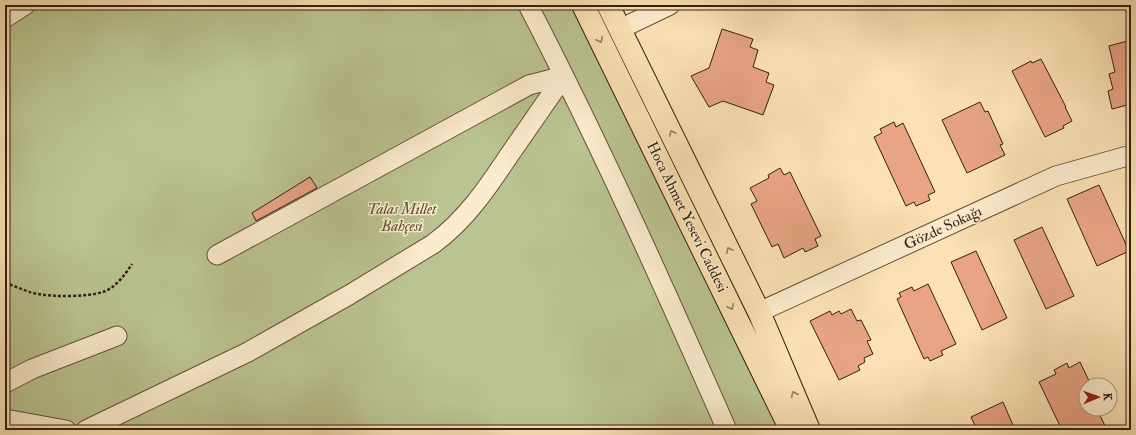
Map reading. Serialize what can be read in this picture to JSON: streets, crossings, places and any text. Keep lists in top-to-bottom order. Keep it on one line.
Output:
{"streets":{"main road":["Hoca Ahmet Yesevi Caddesi"],"street":["Gözde Sokağı"]},"crossings":[["Hoca Ahmet Yesevi Caddesi","Gözde Sokağı"]],"parks":["Talas Millet Bahçesi"],"north":"right"}
